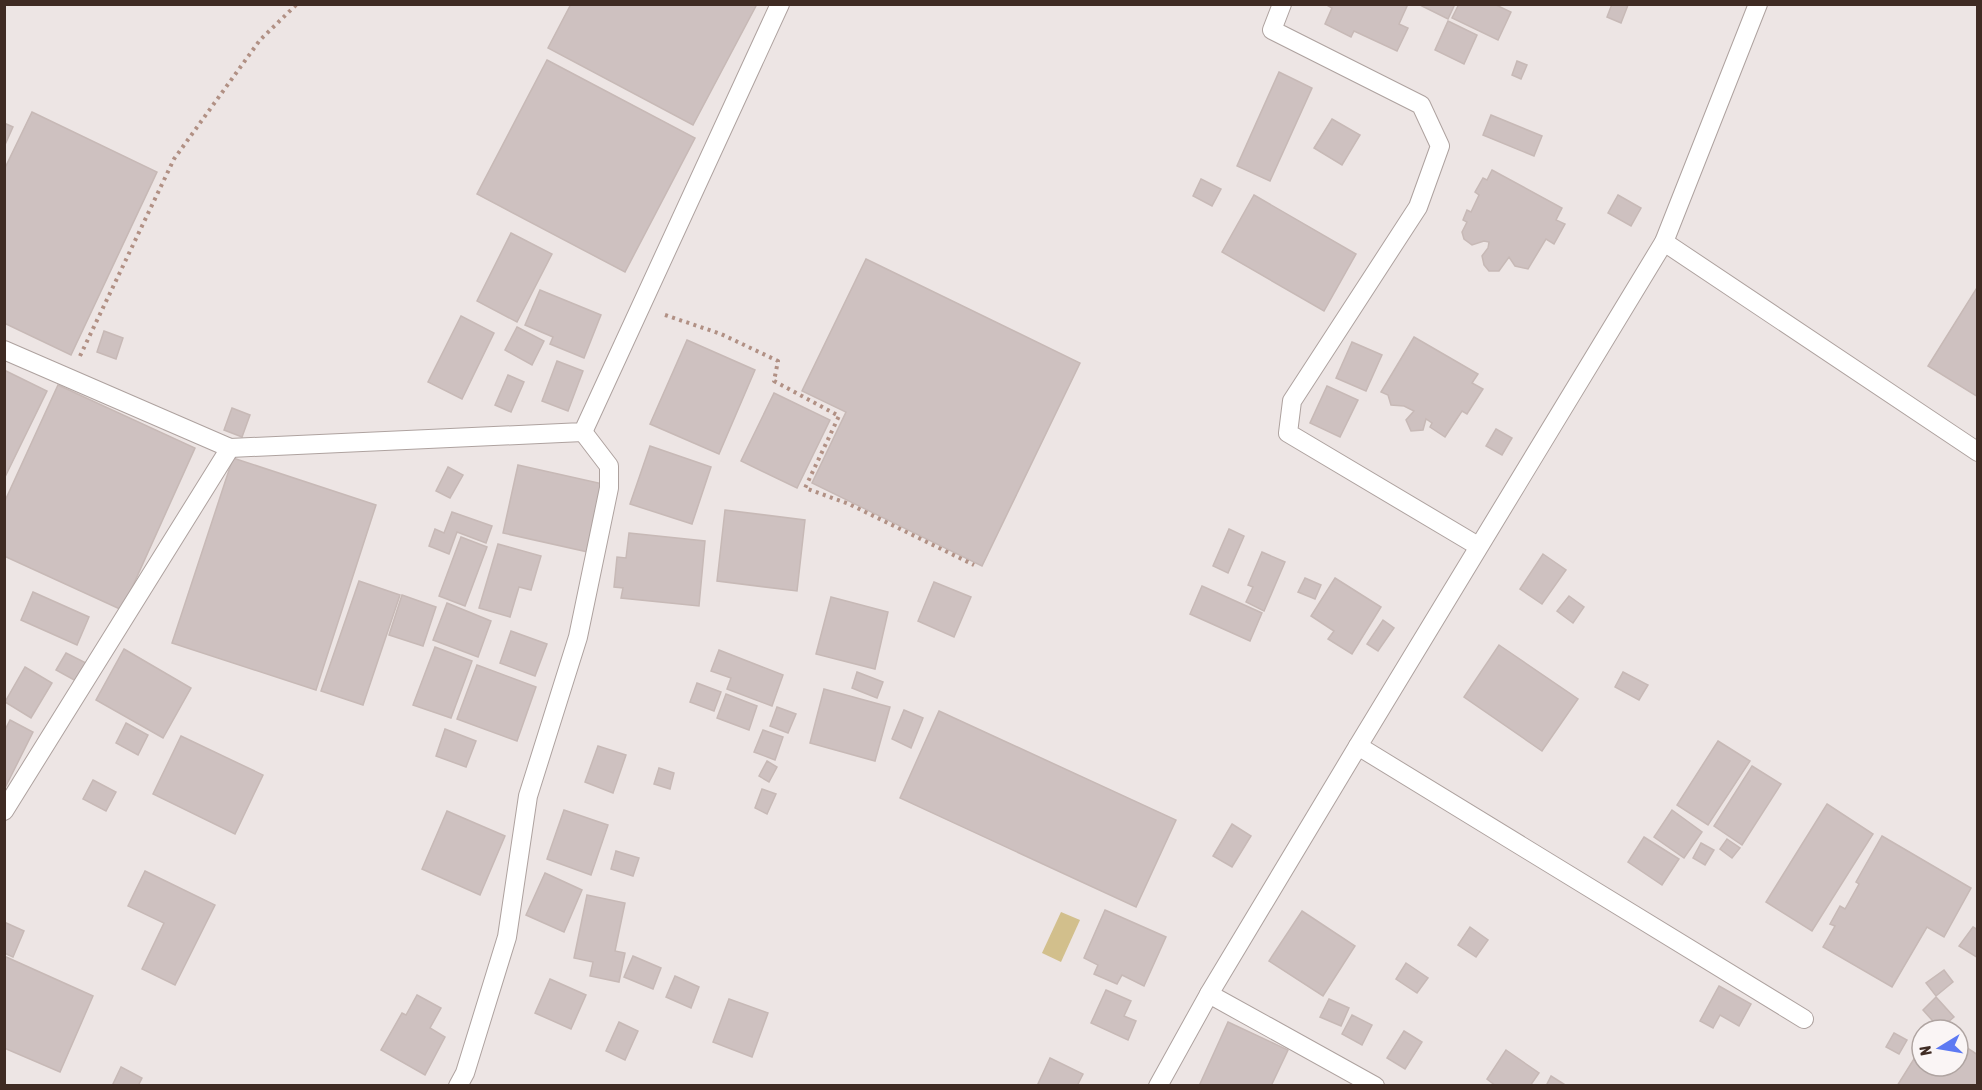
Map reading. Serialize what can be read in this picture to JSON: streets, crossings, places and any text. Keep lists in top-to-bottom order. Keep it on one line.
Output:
{"north":"left"}
